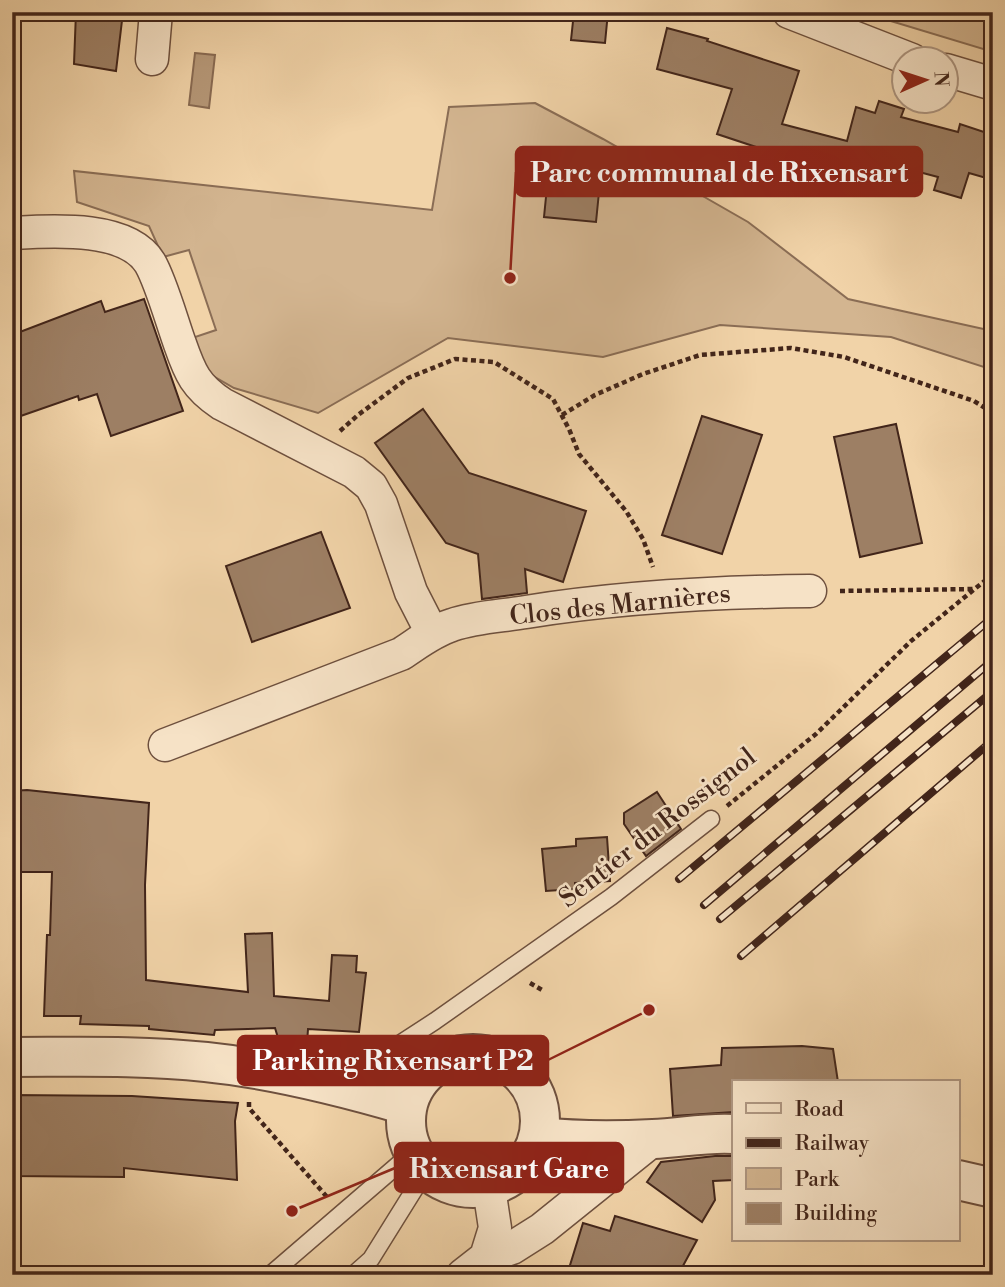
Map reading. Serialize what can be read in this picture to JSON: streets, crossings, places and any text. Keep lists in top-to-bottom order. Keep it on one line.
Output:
{"streets":{"street":["Clos des Marnières"],"lane":["Sentier du Rossignol"]},"places":["Parc communal de Rixensart","Parking Rixensart P2","Rixensart Gare"],"legend":["Road","Railway","Park","Building"],"north":"right"}
